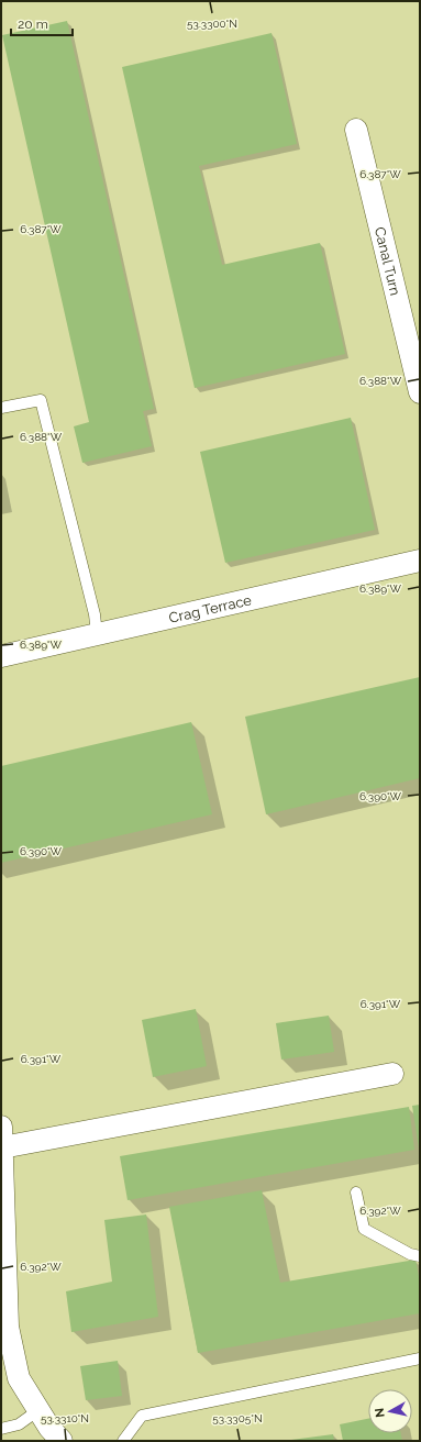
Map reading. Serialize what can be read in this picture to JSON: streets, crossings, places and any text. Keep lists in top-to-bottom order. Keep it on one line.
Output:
{"streets":{"street":["Canal Turn","Crag Terrace"]},"scale_bar":"20 m","north":"left","coordinates":["53.3300°N","6.387°W","6.388°W","6.389°W","6.390°W","6.391°W","6.392°W","53.3310°N","53.3305°N"]}
